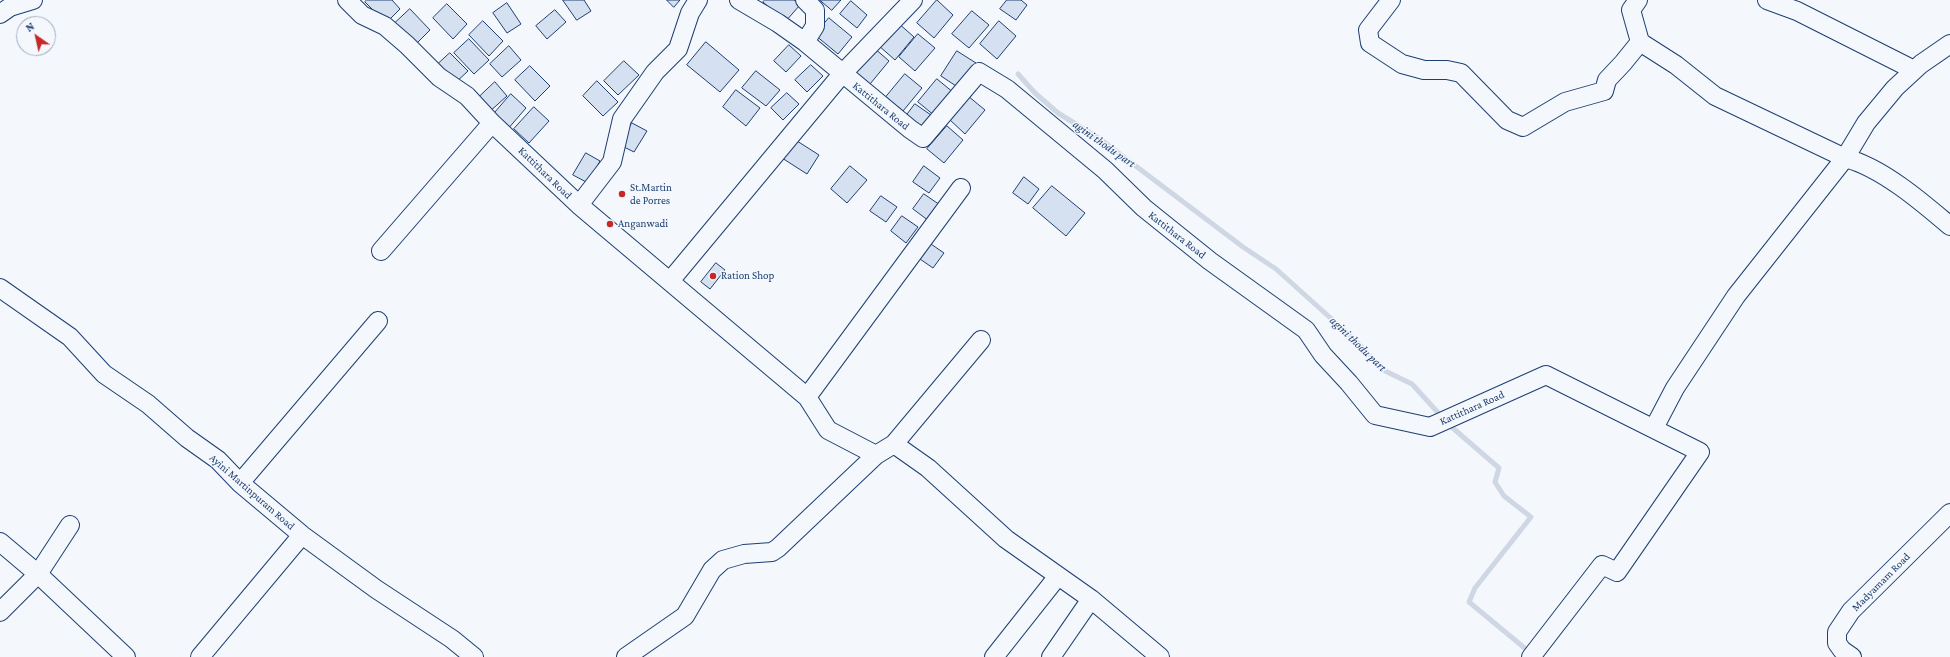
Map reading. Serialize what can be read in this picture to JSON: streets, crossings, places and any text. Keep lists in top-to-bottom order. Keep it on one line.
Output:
{"streets":{"street":["Kattithara Road","Ayini Martinpuram Road","Madyamam Road"]},"water":["agini thodu part"],"places":["St.Martin de Porres","Anganwadi","Ration Shop"],"north":"top left"}
